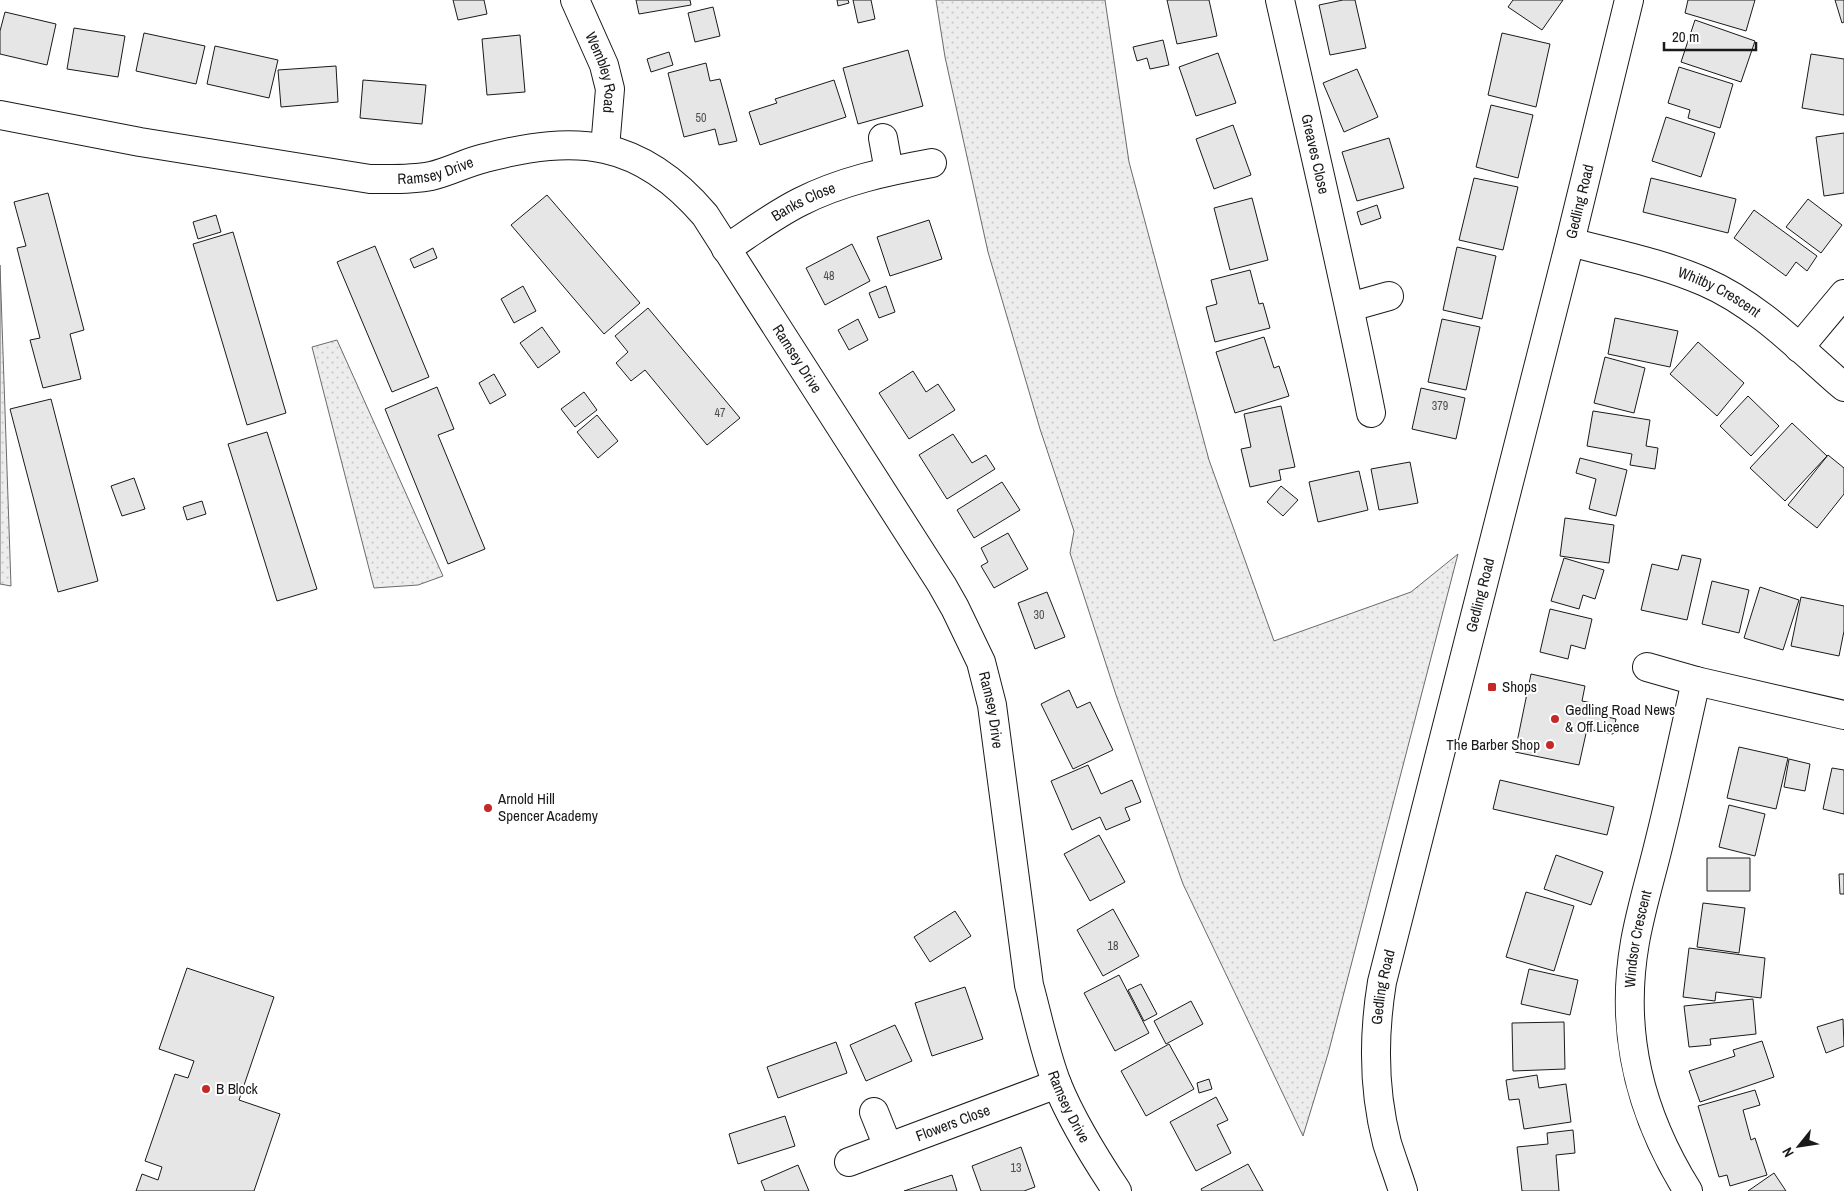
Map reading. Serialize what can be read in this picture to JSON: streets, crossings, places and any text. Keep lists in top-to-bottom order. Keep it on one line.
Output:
{"streets":{"street":["Wembley Road","Greaves Close","Ramsey Drive","Gedling Road","Banks Close","Whitby Crescent","Windsor Crescent","Flowers Close"]},"crossings":[["Wembley Road","Ramsey Drive"],["Ramsey Drive","Banks Close"],["Ramsey Drive","Flowers Close"],["Gedling Road","Whitby Crescent"]],"places":{"transit":["Shops"],"other":["Gedling Road News & Off Licence","The Barber Shop","Arnold Hill Spencer Academy","B Block"]},"house_numbers":["50","48","379","47","30","18","13"],"scale_bar":"20 m","north":"bottom left"}
